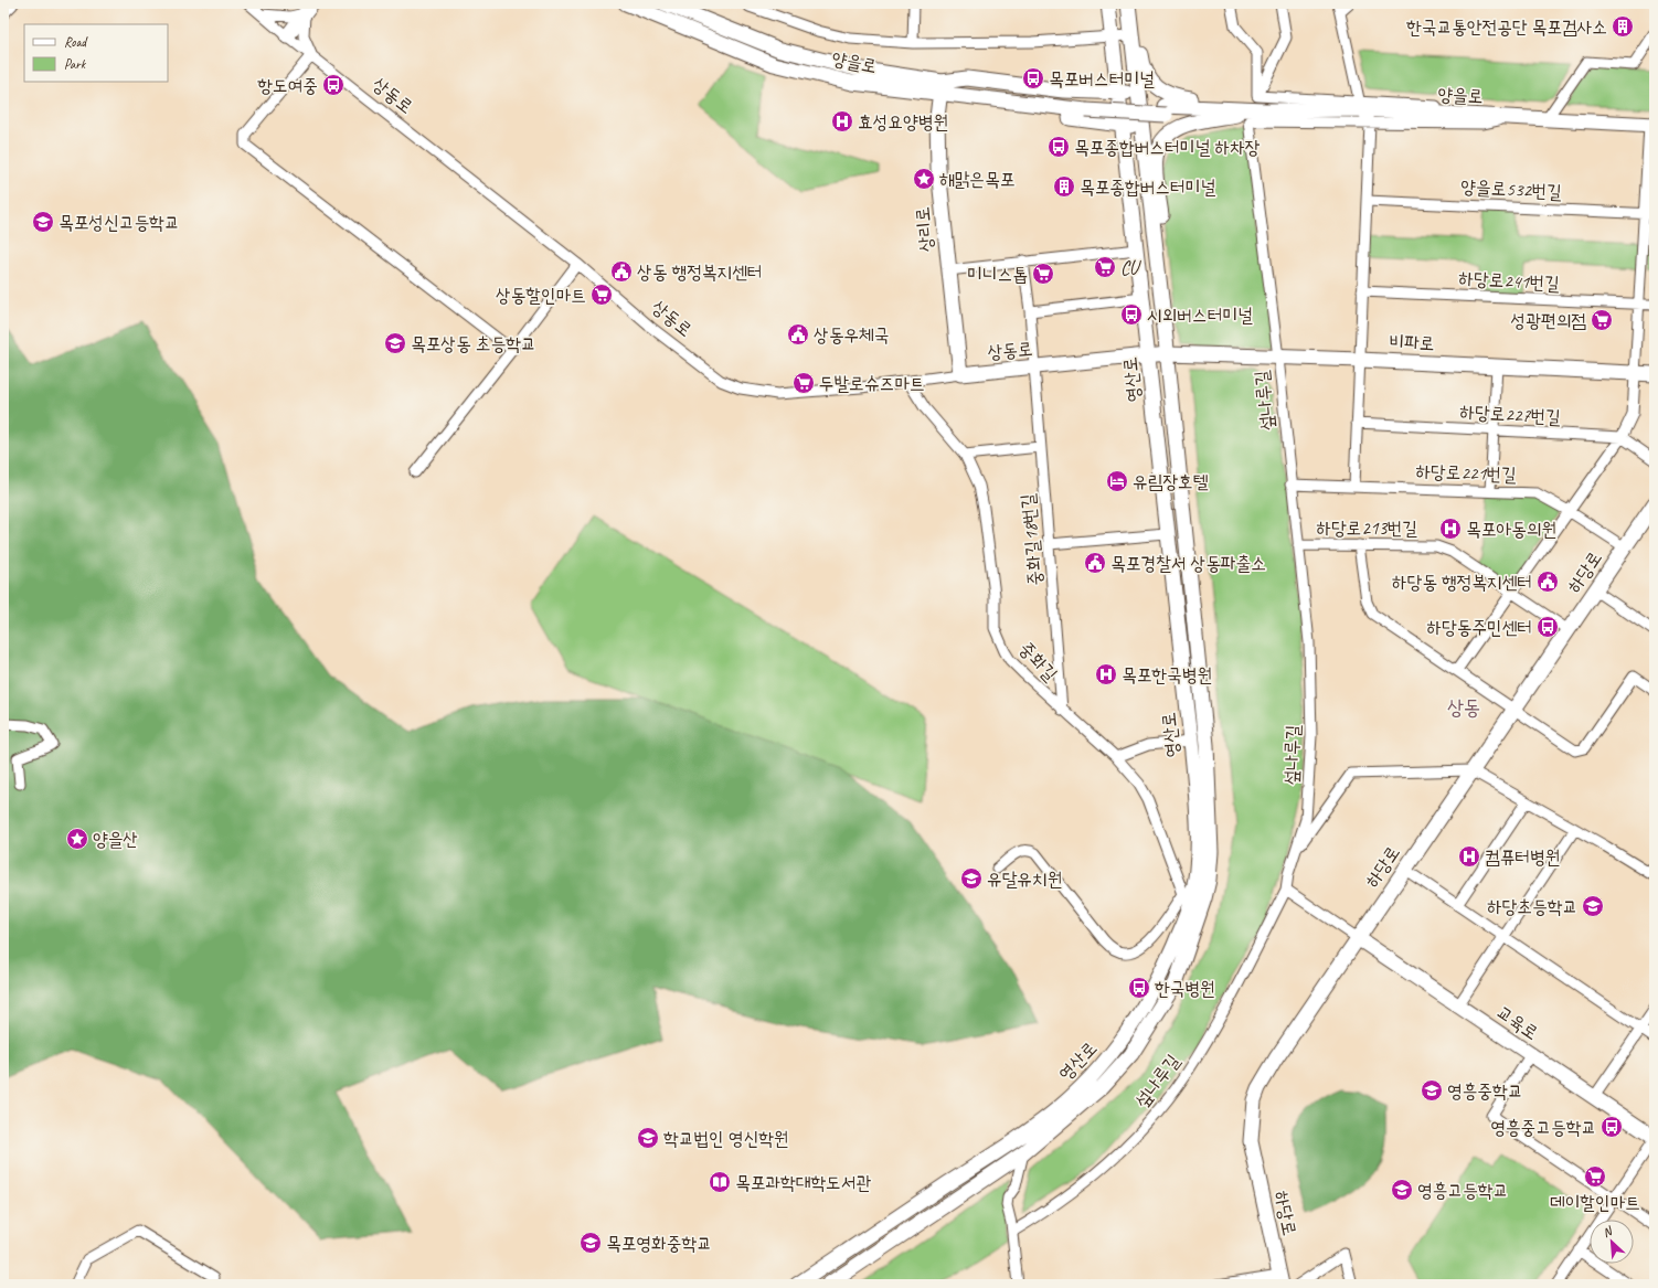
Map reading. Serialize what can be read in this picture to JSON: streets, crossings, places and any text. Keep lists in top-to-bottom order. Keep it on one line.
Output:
{"streets":{"street":["양을로","상동로","양을로532번길","상리로","하당로241번길","비파로","영산로","섶나루길","하당로227번길","하당로221번길","하당로213번길","중화길18번길","하당로","중화길","교육로"]},"crossings":[["양을로","상리로"],["상동로","상리로"],["상동로","비파로"],["상동로","영산로"],["상동로","중화길18번길"],["상동로","중화길"],["비파로","영산로"],["비파로","섶나루길"],["영산로","중화길"],["섶나루길","하당로221번길"],["섶나루길","하당로213번길"],["하당로221번길","하당로"],["하당로213번길","하당로"],["중화길18번길","중화길"],["하당로","교육로"]],"districts":["상동"],"places":{"building":["한국교통안전공단 목포검사소","목포종합버스터미널"],"bus stop":["목포버스터미널","항도여중","목포종합버스터미널 하차장","시외버스터미널","하당동주민센터","한국병원","영흥중고등학교"],"hospital":["효성요양병원","목포아동의원","목포한국병원","컴퓨터병원"],"place":["해맑은목포","양을산"],"school or university":["목포성신고등학교","목포상동 초등학교","유달유치원","하당초등학교","영흥중학교","학교법인 영신학원","영흥고등학교","목포영화중학교"],"supermarket":["CU","미니스톱","상동할인마트","성광편의점","두발로슈즈마트","데이할인마트"],"public building":["상동 행정복지센터","상동우체국","목포경찰서 상동파출소","하당동 행정복지센터"],"hotel":["유림장호텔"],"library":["목포과학대학도서관"]},"legend":["Road","Park"],"north":"top left"}
